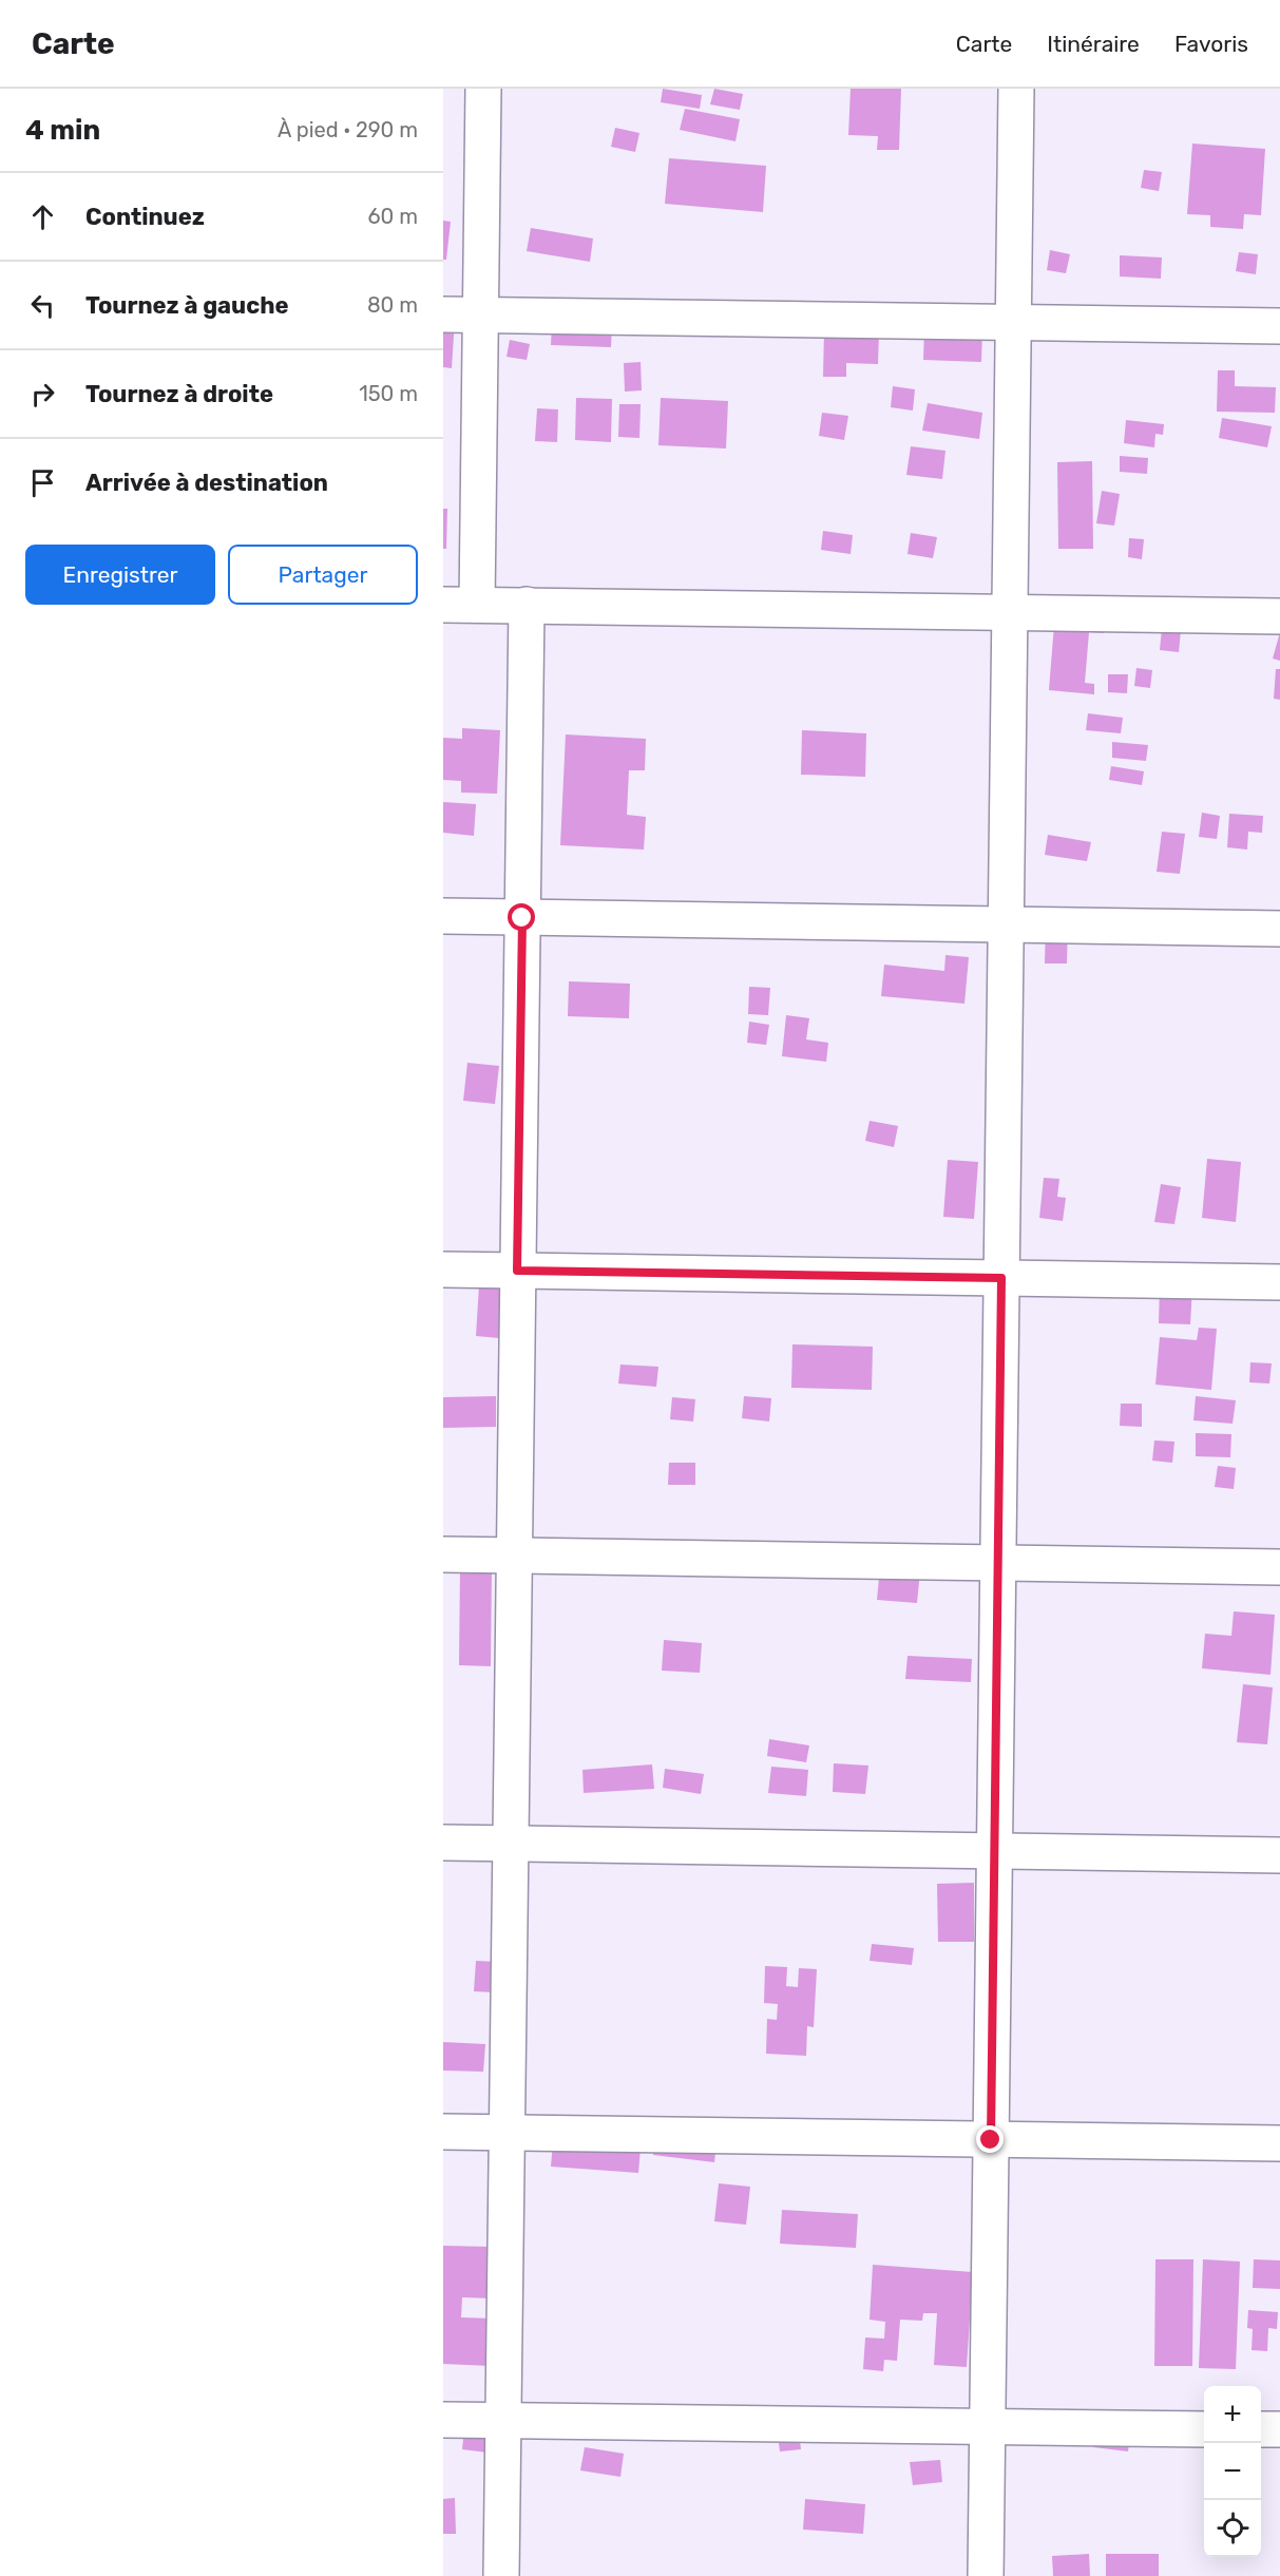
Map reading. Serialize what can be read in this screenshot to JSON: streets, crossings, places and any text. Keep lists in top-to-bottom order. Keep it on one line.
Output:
{"page":{"header":"Carte","nav":["Carte","Itinéraire","Favoris"],"heading":["4 min","À pied · 290 m"],"list":[["Continuez","60 m"],["Tournez à gauche","80 m"],["Tournez à droite","150 m"],"Arrivée à destination"],"buttons":["Enregistrer","Partager"],"map_buttons":["+","−"]}}
